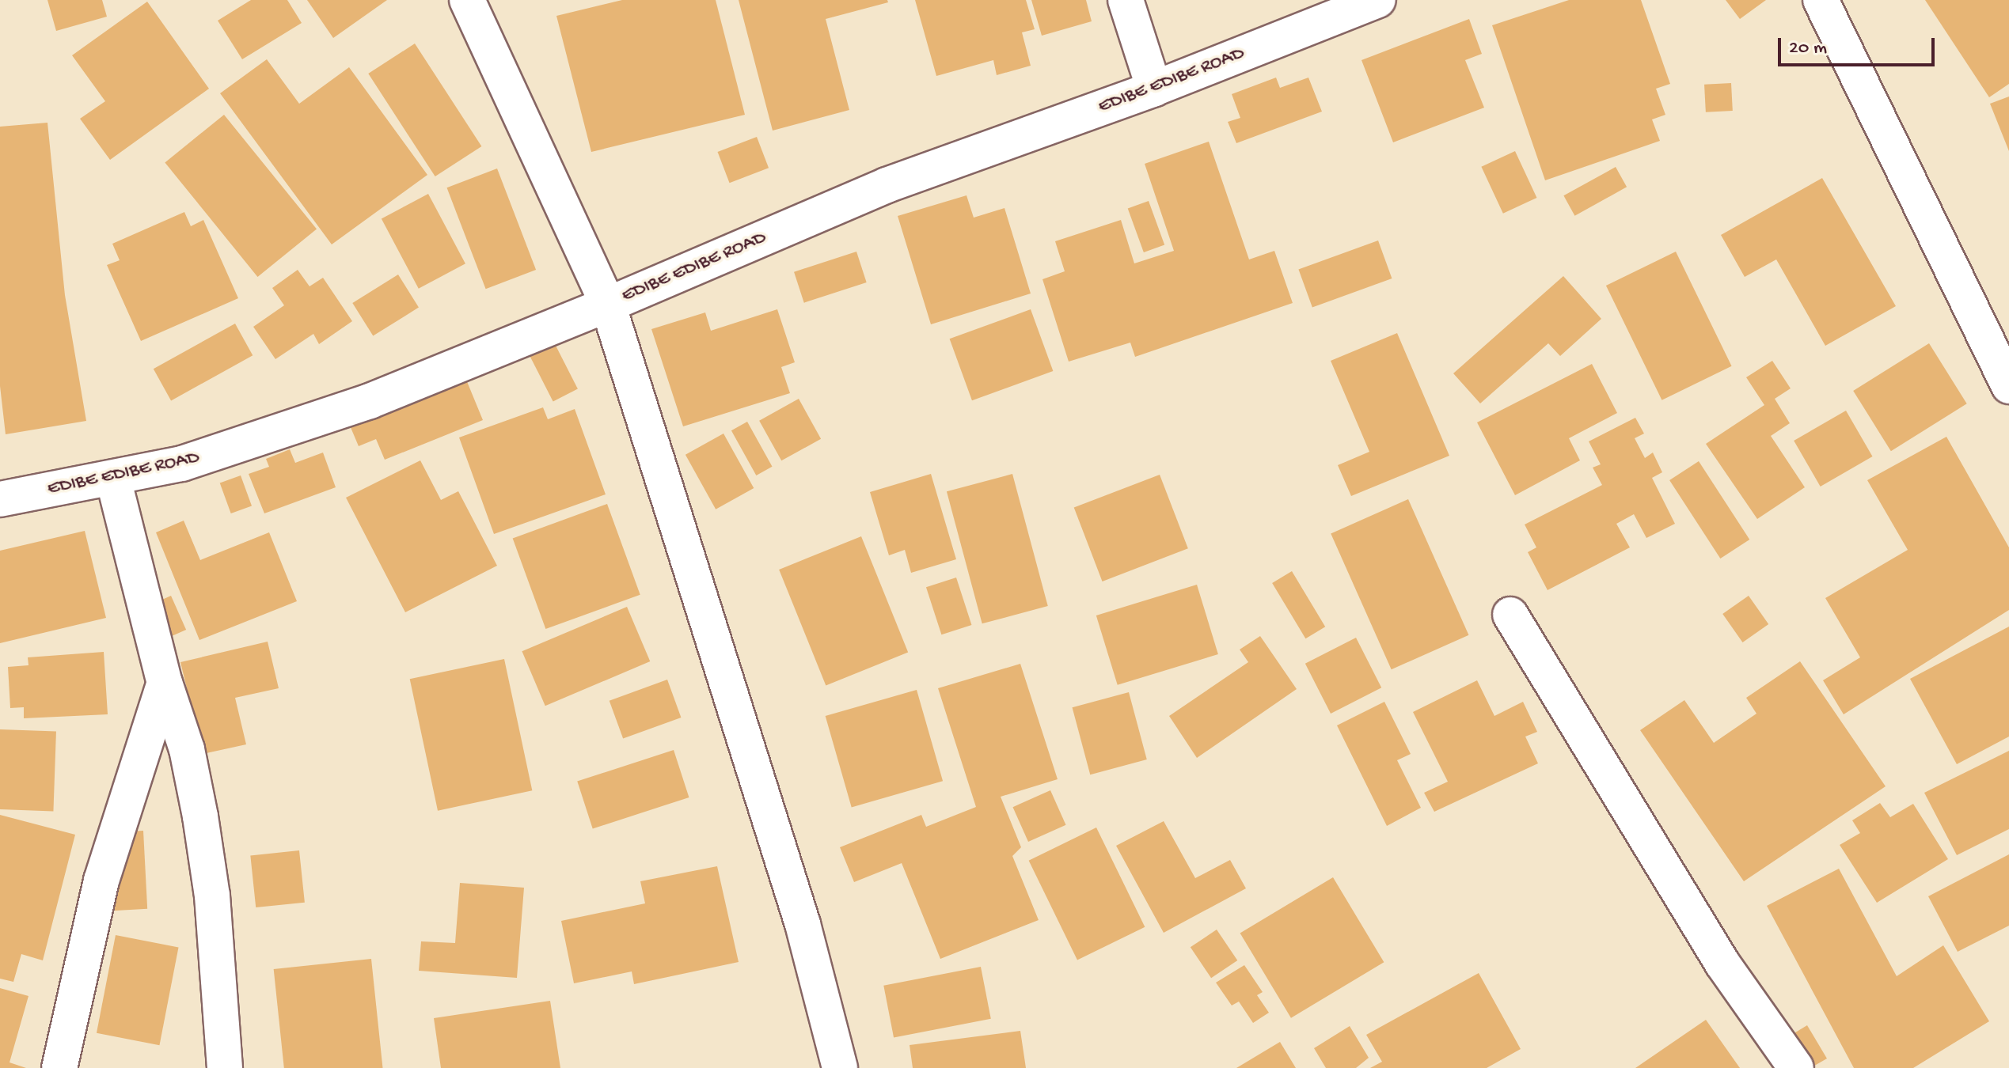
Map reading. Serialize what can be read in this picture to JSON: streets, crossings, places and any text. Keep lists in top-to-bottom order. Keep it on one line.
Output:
{"streets":{"street":["EDIBE EDIBE ROAD"]},"scale_bar":"20 m"}
